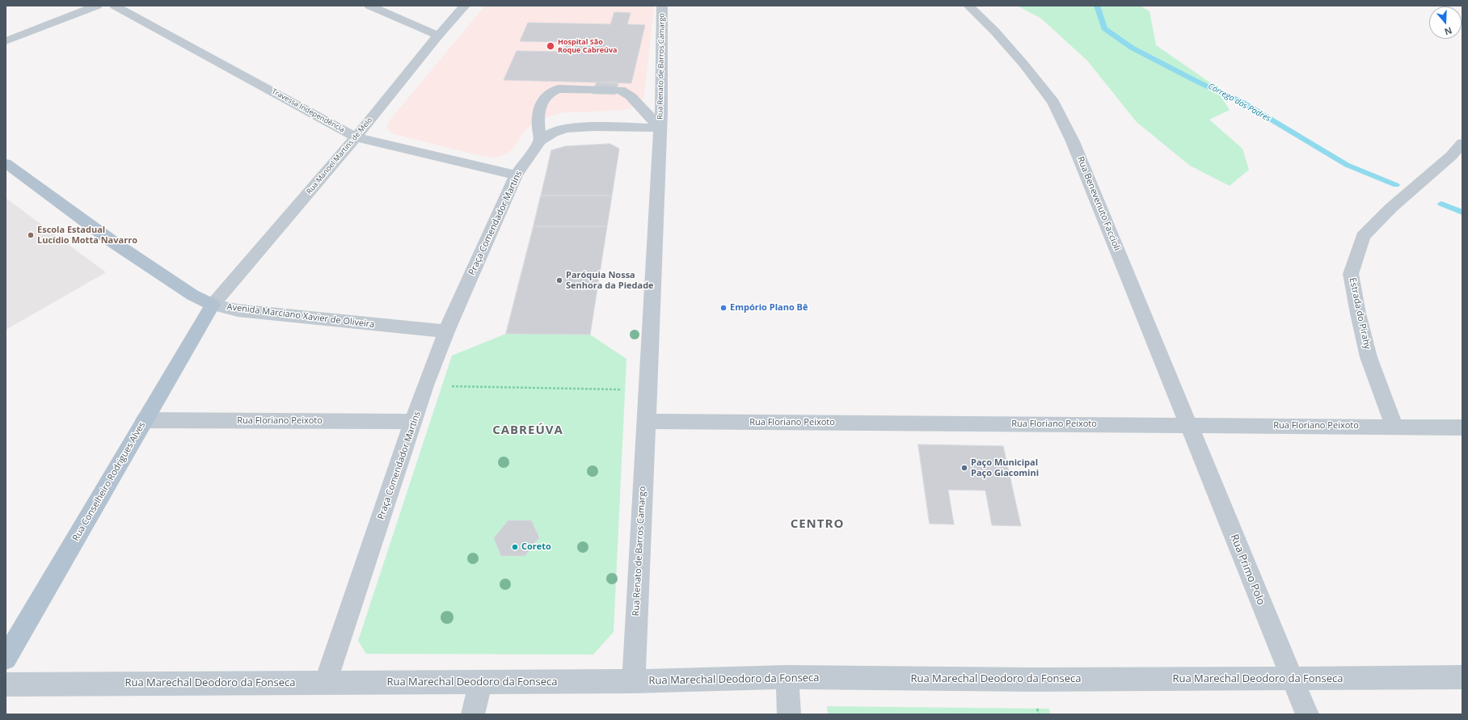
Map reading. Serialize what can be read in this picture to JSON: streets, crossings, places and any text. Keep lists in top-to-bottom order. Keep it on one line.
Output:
{"streets":{"main road":["Avenida Marciano Xavier de Oliveira","Rua Conselheiro Rodrigues Alves"],"street":["Rua Renato de Barros Camargo","Travessa Independência","Rua Manoel Martins de Melo","Rua Benevenuto Faccioli","Praça Comendador Martins","Estrada do Pirahy","Rua Floriano Peixoto","Rua Primo Polo","Rua Marechal Deodoro da Fonseca"]},"crossings":[["Rua Renato de Barros Camargo","Praça Comendador Martins"],["Rua Renato de Barros Camargo","Rua Floriano Peixoto"],["Rua Renato de Barros Camargo","Rua Marechal Deodoro da Fonseca"],["Travessa Independência","Rua Manoel Martins de Melo"],["Travessa Independência","Praça Comendador Martins"],["Rua Manoel Martins de Melo","Avenida Marciano Xavier de Oliveira"],["Rua Manoel Martins de Melo","Rua Conselheiro Rodrigues Alves"],["Rua Benevenuto Faccioli","Rua Floriano Peixoto"],["Rua Benevenuto Faccioli","Rua Primo Polo"],["Praça Comendador Martins","Avenida Marciano Xavier de Oliveira"],["Praça Comendador Martins","Rua Floriano Peixoto"],["Praça Comendador Martins","Rua Marechal Deodoro da Fonseca"],["Estrada do Pirahy","Rua Floriano Peixoto"],["Avenida Marciano Xavier de Oliveira","Rua Conselheiro Rodrigues Alves"],["Rua Floriano Peixoto","Rua Conselheiro Rodrigues Alves"],["Rua Floriano Peixoto","Rua Primo Polo"],["Rua Primo Polo","Rua Marechal Deodoro da Fonseca"]],"districts":["CABREÚVA","CENTRO"],"water":["Córrego dos Padres"],"places":["Hospital São Roque Cabreúva","Escola Estadual Lucídio Motta Navarro","Paróquia Nossa Senhora da Piedade","Empório Plano Bê","Paço Municipal Paço Giacomini","Coreto"],"north":"bottom"}
